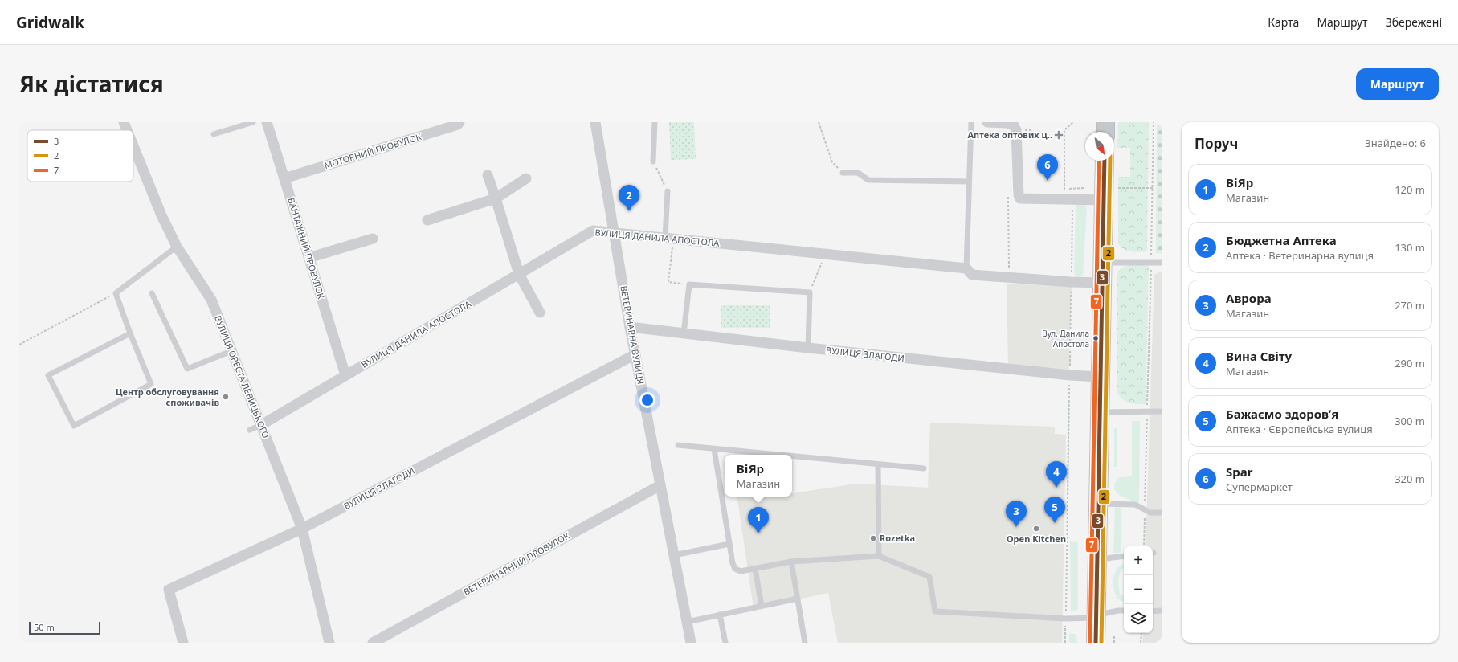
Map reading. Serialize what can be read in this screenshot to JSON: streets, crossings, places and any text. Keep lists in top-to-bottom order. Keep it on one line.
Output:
{"streets":{"street":["МОТОРНИЙ ПРОВУЛОК","ВУЛИЦЯ ДАНИЛА АПОСТОЛА","ВАНТАЖНИЙ ПРОВУЛОК","ВЕТЕРИНАРНА ВУЛИЦЯ","ВУЛИЦЯ ЗЛАГОДИ","ВУЛИЦЯ ОРЕСТА ЛЕВИЦЬКОГО","ВЕТЕРИНАРНИЙ ПРОВУЛОК"]},"crossings":[["МОТОРНИЙ ПРОВУЛОК","ВАНТАЖНИЙ ПРОВУЛОК"],["ВУЛИЦЯ ДАНИЛА АПОСТОЛА","ВАНТАЖНИЙ ПРОВУЛОК"],["ВУЛИЦЯ ДАНИЛА АПОСТОЛА","ВЕТЕРИНАРНА ВУЛИЦЯ"],["ВУЛИЦЯ ДАНИЛА АПОСТОЛА","ВУЛИЦЯ ОРЕСТА ЛЕВИЦЬКОГО"],["ВЕТЕРИНАРНА ВУЛИЦЯ","ВУЛИЦЯ ЗЛАГОДИ"],["ВЕТЕРИНАРНА ВУЛИЦЯ","ВЕТЕРИНАРНИЙ ПРОВУЛОК"],["ВУЛИЦЯ ЗЛАГОДИ","ВУЛИЦЯ ОРЕСТА ЛЕВИЦЬКОГО"]],"places":{"health":["Аптека оптових ц‥"],"other":["Вул. Данила Апостола","Центр обслуговування споживачів","Open Kitchen","Rozetka"]},"lines":["transit line 3","transit line 2","transit line 7"],"legend":["3","2","7"],"scale_bar":"50 m","north":"bottom right","page":{"header":"Gridwalk","nav":["Карта","Маршрут","Збережені"],"title":"Як дістатися","buttons":"Маршрут","heading":["Поруч","Знайдено: 6"],"pins":["6","2","4","5","3","1"],"list":[{"mark":"1","name":"ВіЯр","note":"Магазин","value":"120 m"},{"mark":"2","name":"Бюджетна Аптека","note":"Аптека · Ветеринарна вулиця","value":"130 m"},{"mark":"3","name":"Аврора","note":"Магазин","value":"270 m"},{"mark":"4","name":"Вина Світу","note":"Магазин","value":"290 m"},{"mark":"5","name":"Бажаємо здоровʼя","note":"Аптека · Європейська вулиця","value":"300 m"},{"mark":"6","name":"Spar","note":"Супермаркет","value":"320 m"}],"popup":["ВіЯр","Магазин"],"map_buttons":["+","−"],"scale":"50 m"}}
